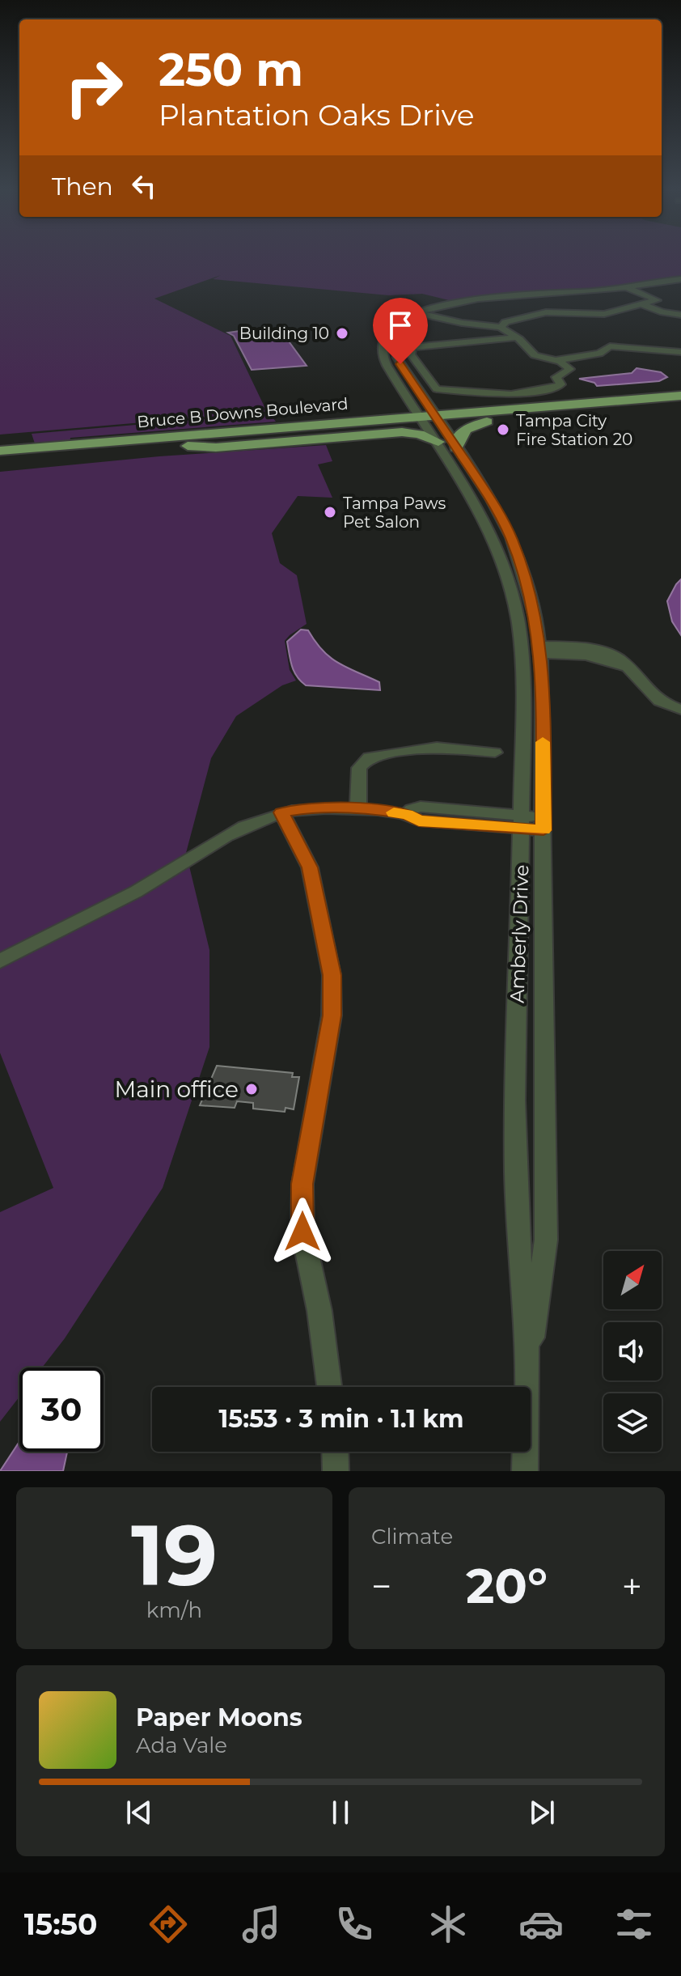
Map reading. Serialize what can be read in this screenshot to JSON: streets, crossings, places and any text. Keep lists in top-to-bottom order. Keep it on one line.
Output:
{"streets":{"main road":["Bruce B Downs Boulevard"],"street":["Amberly Drive"]},"crossings":[["Bruce B Downs Boulevard","Amberly Drive"]],"places":["Building 10","Tampa City Fire Station 20","Tampa Paws Pet Salon","Main office"],"north":"top right","page":{"turn":["250 m","Plantation Oaks Drive"],"then":"Then","limit":"30","trip":"15:53 · 3 min · 1.1 km","tile":[["19","km/h"],"Climate"],"heat":["−","20°","+"],"song":["Paper Moons","Ada Vale"],"tabs":"15:50"}}
